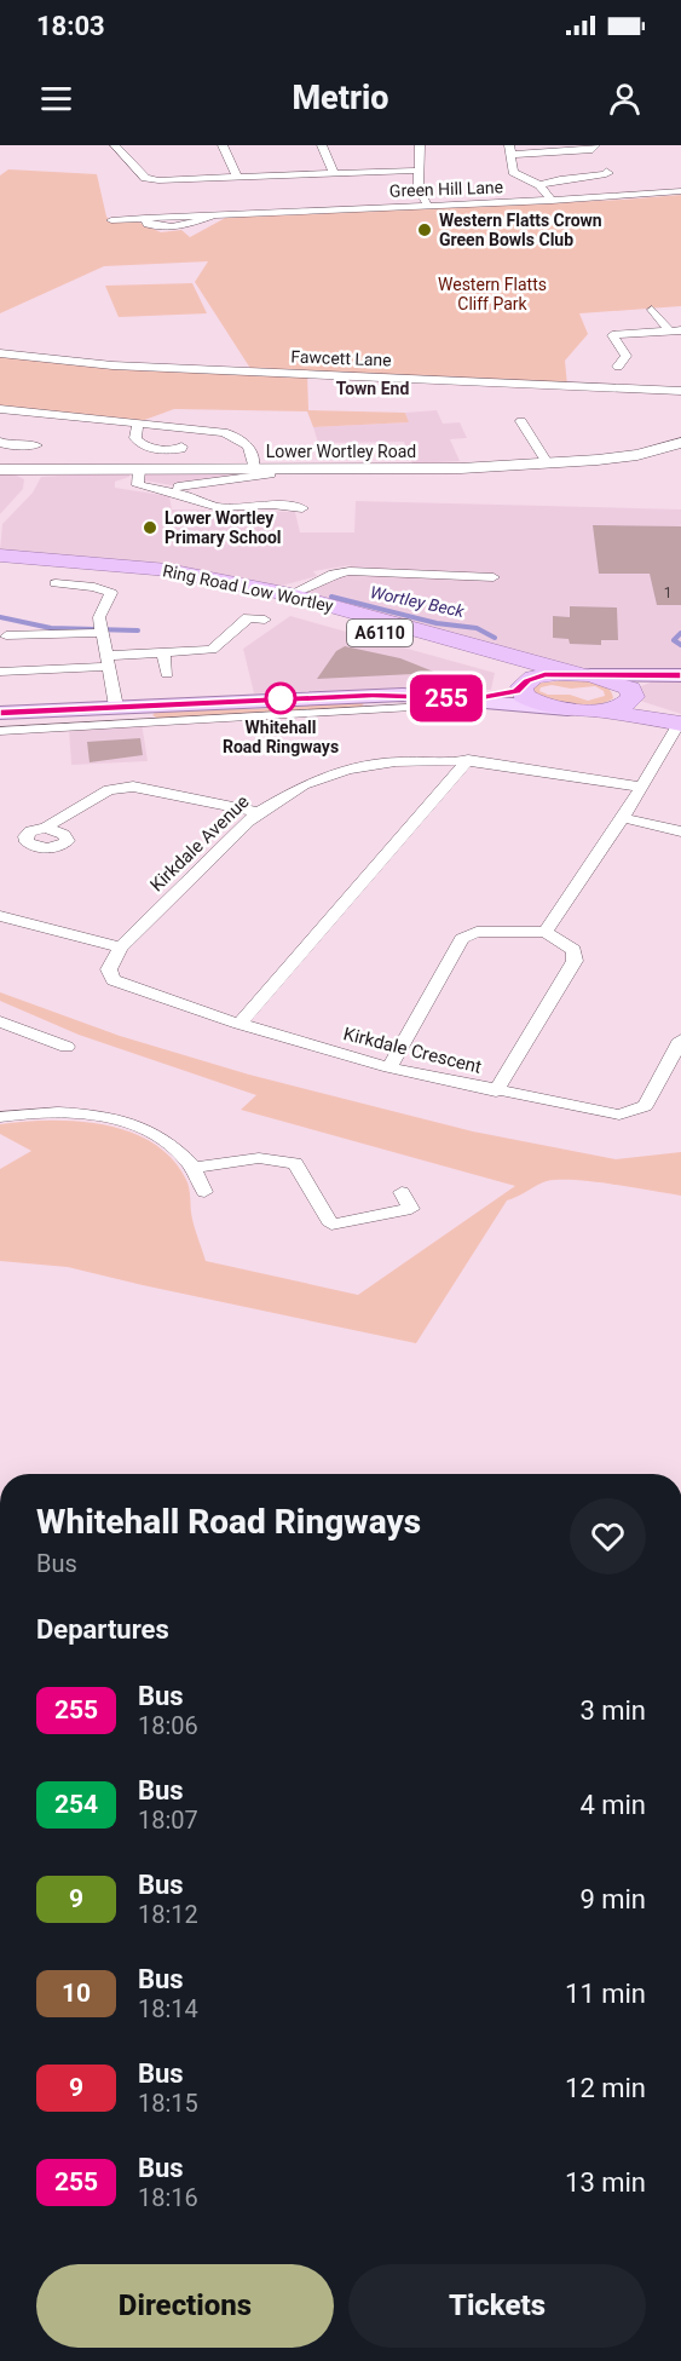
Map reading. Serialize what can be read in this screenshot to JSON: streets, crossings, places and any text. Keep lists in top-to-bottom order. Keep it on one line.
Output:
{"streets":{"highway":["Ring Road Low Wortley","A6110"],"street":["Green Hill Lane","Fawcett Lane","Lower Wortley Road","Kirkdale Avenue","Kirkdale Crescent"]},"crossings":[["Ring Road Low Wortley","A6110"],["Kirkdale Avenue","Kirkdale Crescent"]],"districts":["Town End"],"water":["Wortley Beck"],"parks":["Western Flatts Cliff Park"],"places":["Western Flatts Crown Green Bowls Club","Lower Wortley Primary School","Whitehall Road Ringways"],"lines":["bus line 255"],"house_numbers":["1"],"page":{"status":"18:03","header":"Metrio","on_map":"255","heading":[["Whitehall Road Ringways","Bus"],"Departures"],"list":[{"mark":"255","name":"Bus","note":"18:06","value":"3 min"},{"mark":"254","name":"Bus","note":"18:07","value":"4 min"},{"mark":"9","name":"Bus","note":"18:12","value":"9 min"},{"mark":"10","name":"Bus","note":"18:14","value":"11 min"},{"mark":"9","name":"Bus","note":"18:15","value":"12 min"},{"mark":"255","name":"Bus","note":"18:16","value":"13 min"}],"buttons":["Directions","Tickets"]}}
